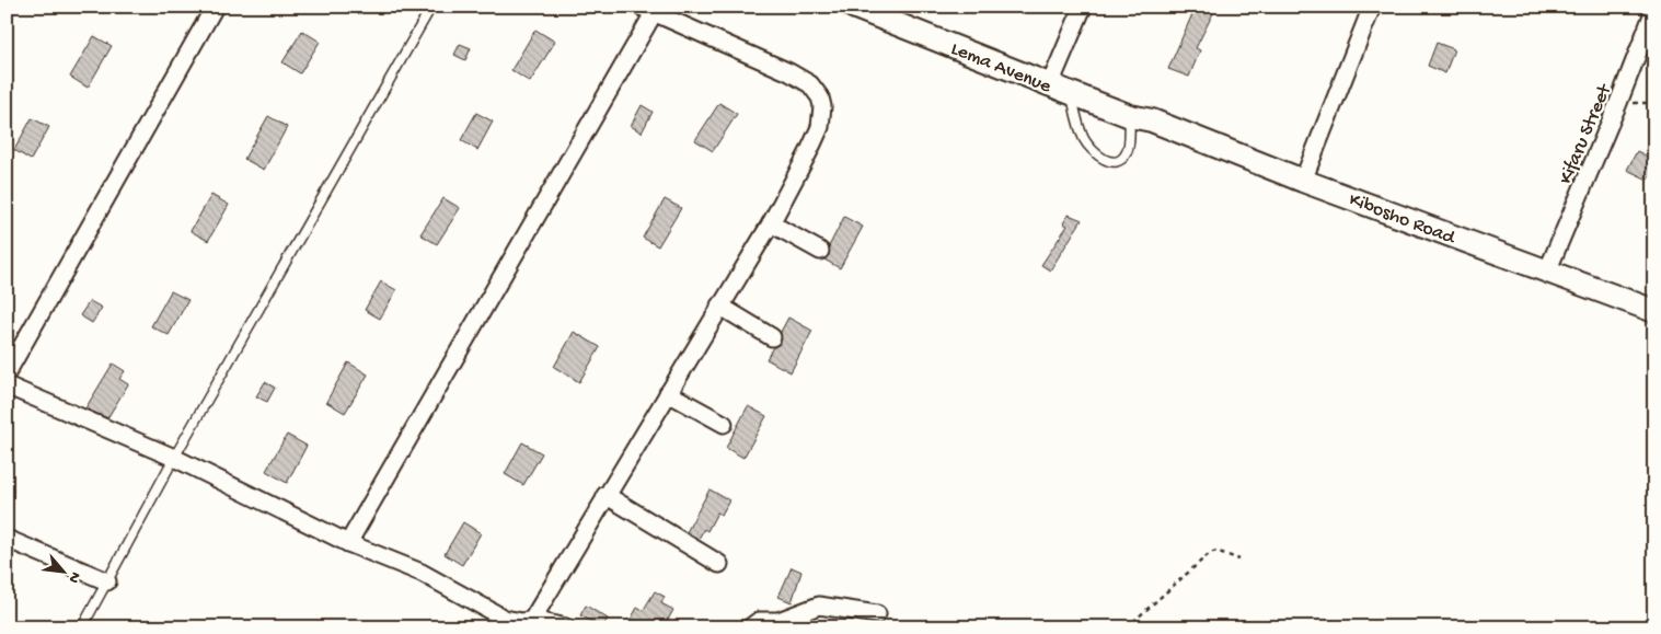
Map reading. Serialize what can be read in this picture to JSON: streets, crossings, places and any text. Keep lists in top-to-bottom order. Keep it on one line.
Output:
{"streets":{"main road":["Lema Avenue","Kibosho Road"],"street":["Kifaru Street"]},"crossings":[["Lema Avenue","Kibosho Road"],["Kifaru Street","Kibosho Road"]],"north":"bottom right"}
